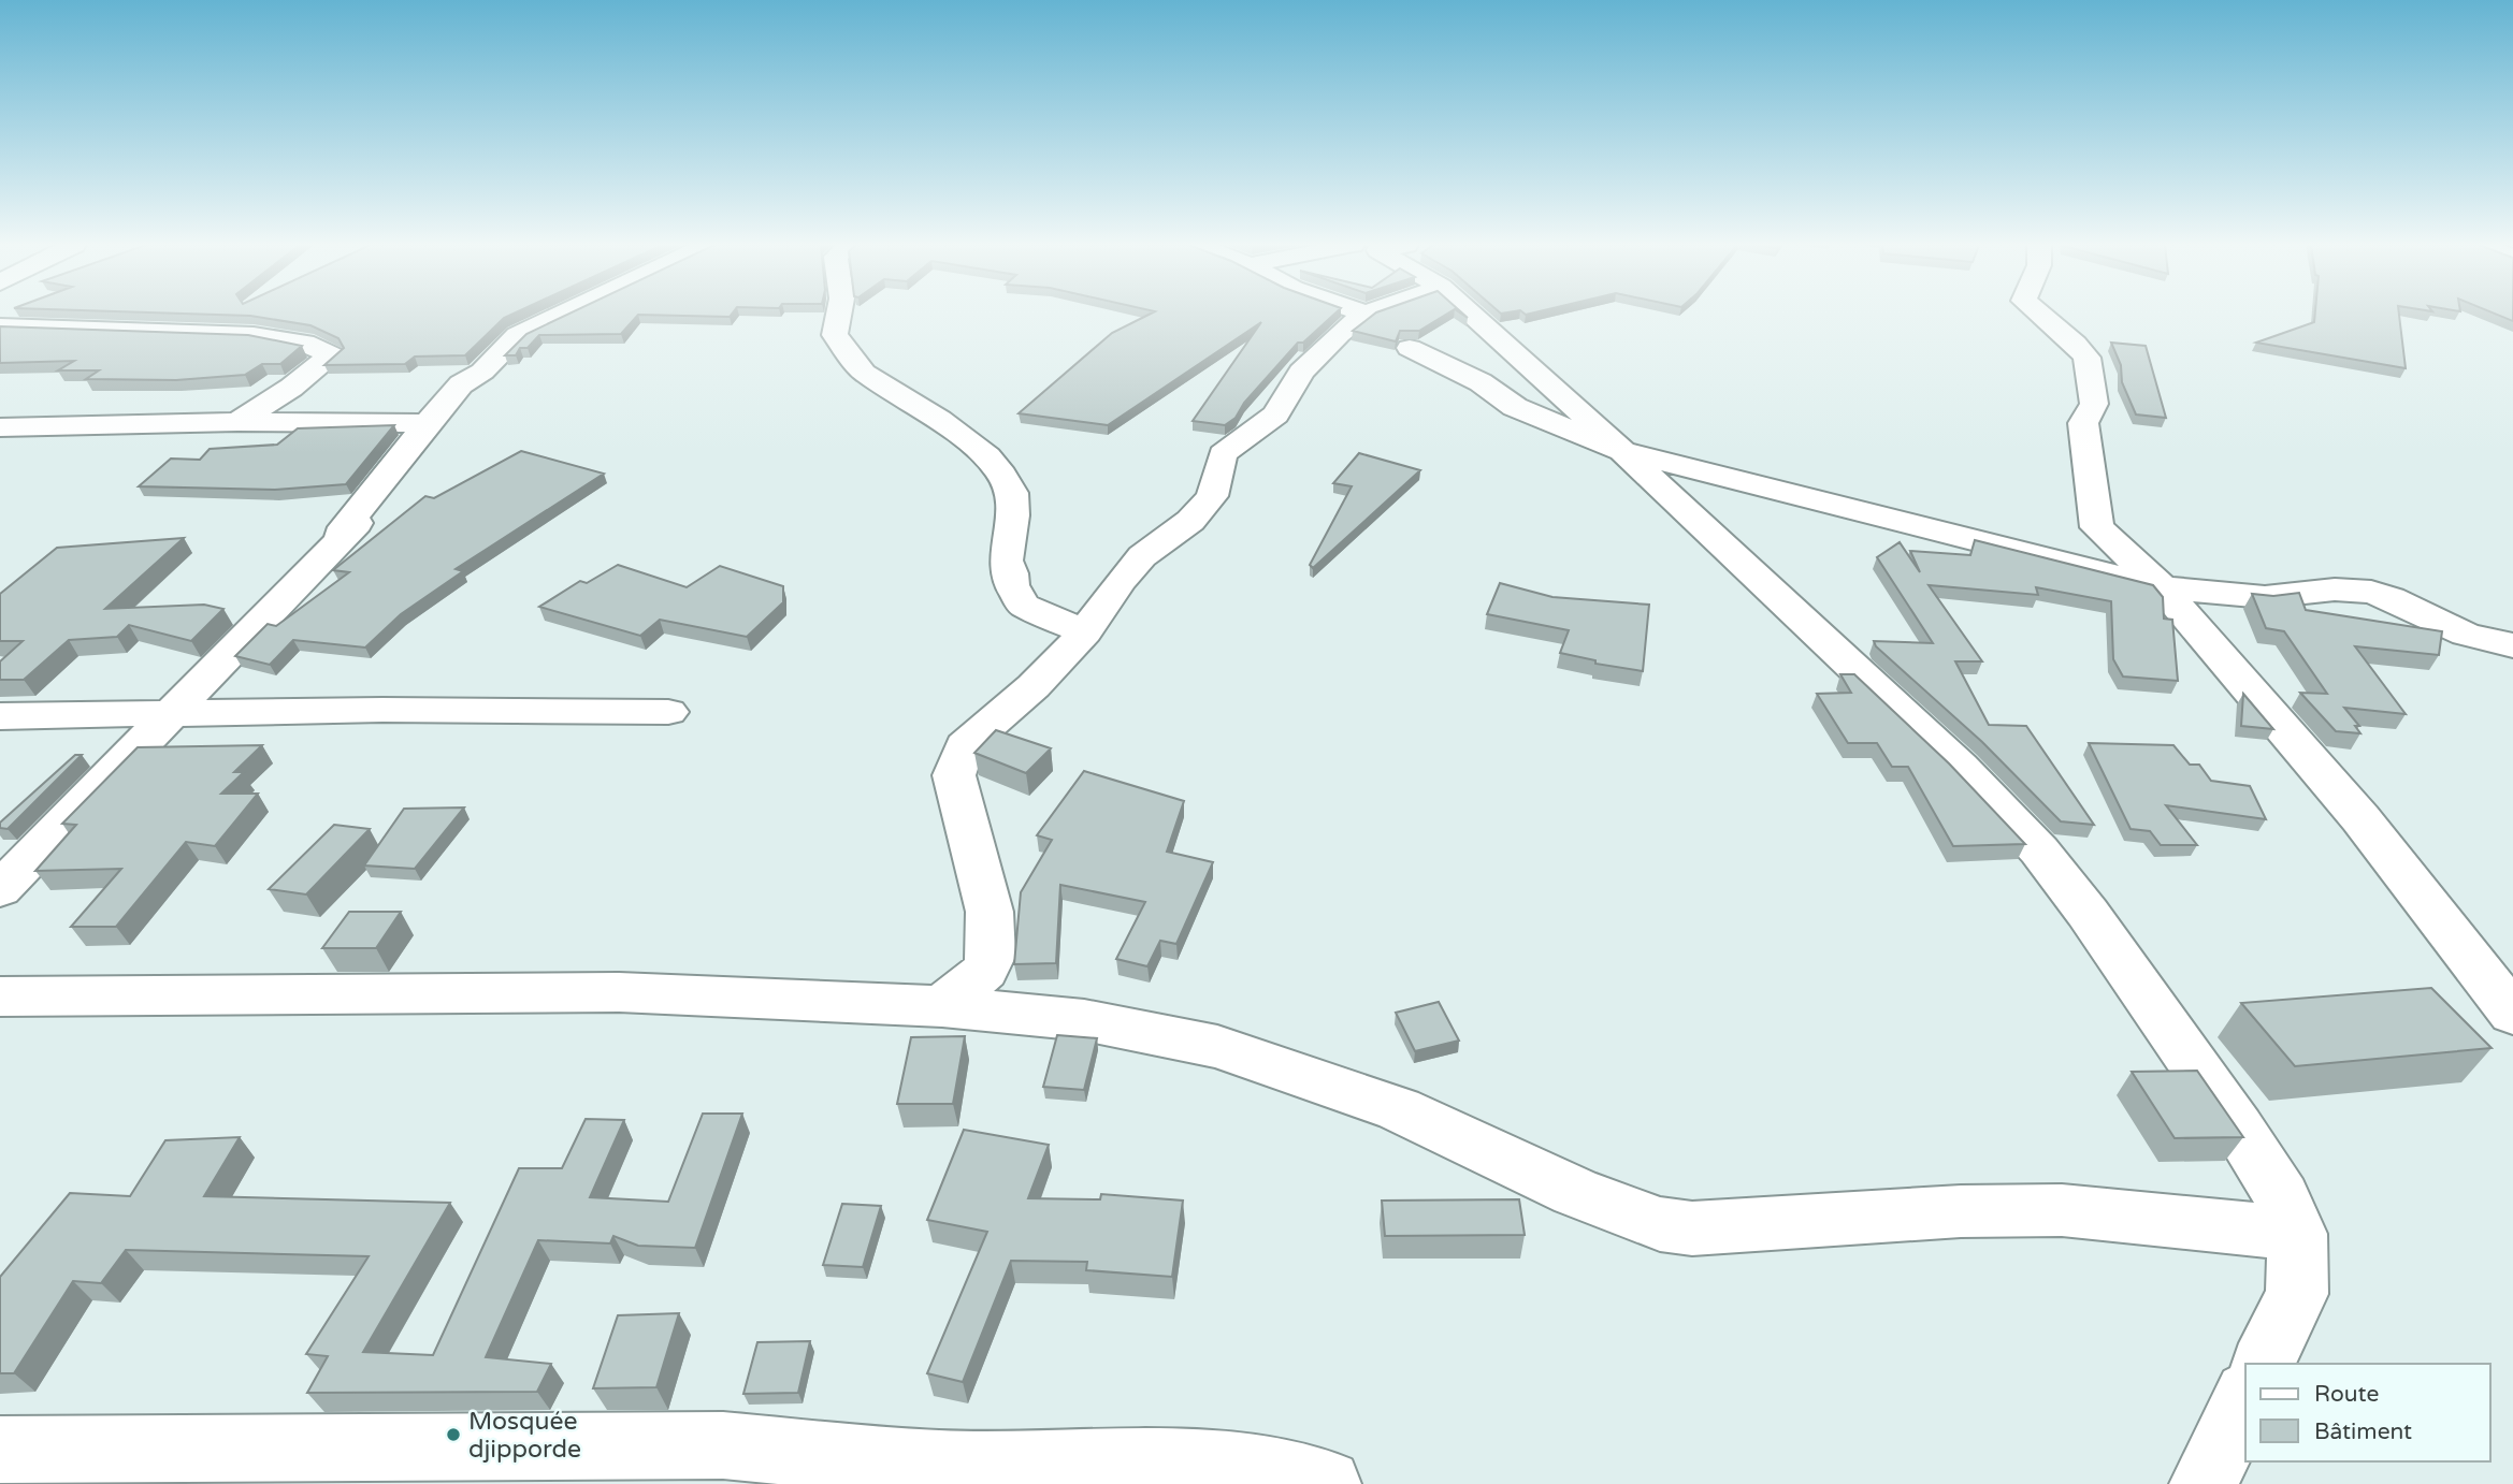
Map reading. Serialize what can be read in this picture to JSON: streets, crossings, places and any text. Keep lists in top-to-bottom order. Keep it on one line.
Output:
{"places":["Mosquée djipporde"],"legend":["Route","Bâtiment"]}
